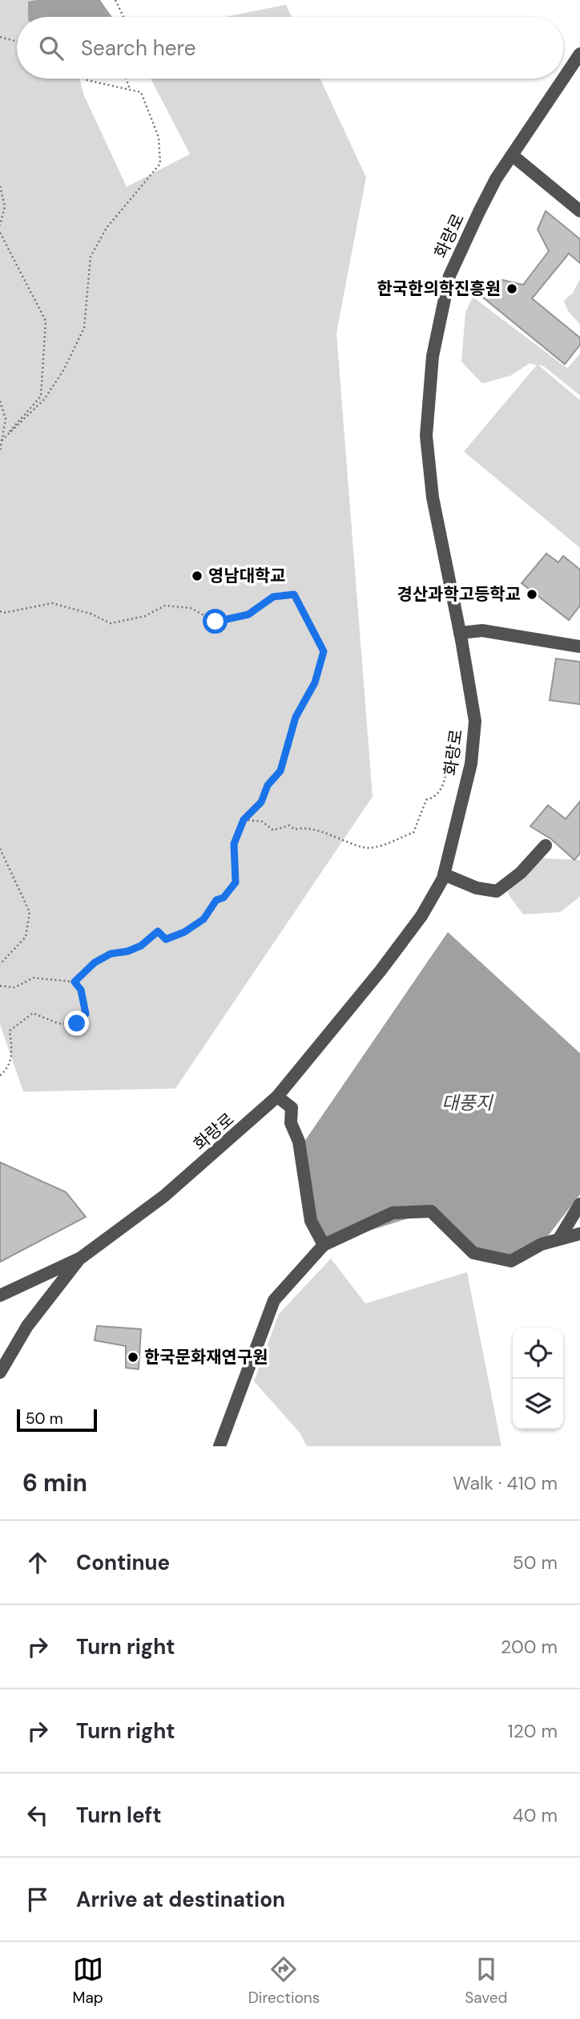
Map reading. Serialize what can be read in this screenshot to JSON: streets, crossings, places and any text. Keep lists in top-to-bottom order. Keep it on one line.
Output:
{"streets":{"street":["화랑로"]},"water":["대풍지"],"places":["한국한의학진흥원","영남대학교","경산과학고등학교","한국문화재연구원"],"scale_bar":"50 m","page":{"search":"Search here","scale":"50 m","heading":["6 min","Walk · 410 m"],"list":[["Continue","50 m"],["Turn right","200 m"],["Turn right","120 m"],["Turn left","40 m"],"Arrive at destination"],"nav":["Map","Directions","Saved"]}}
